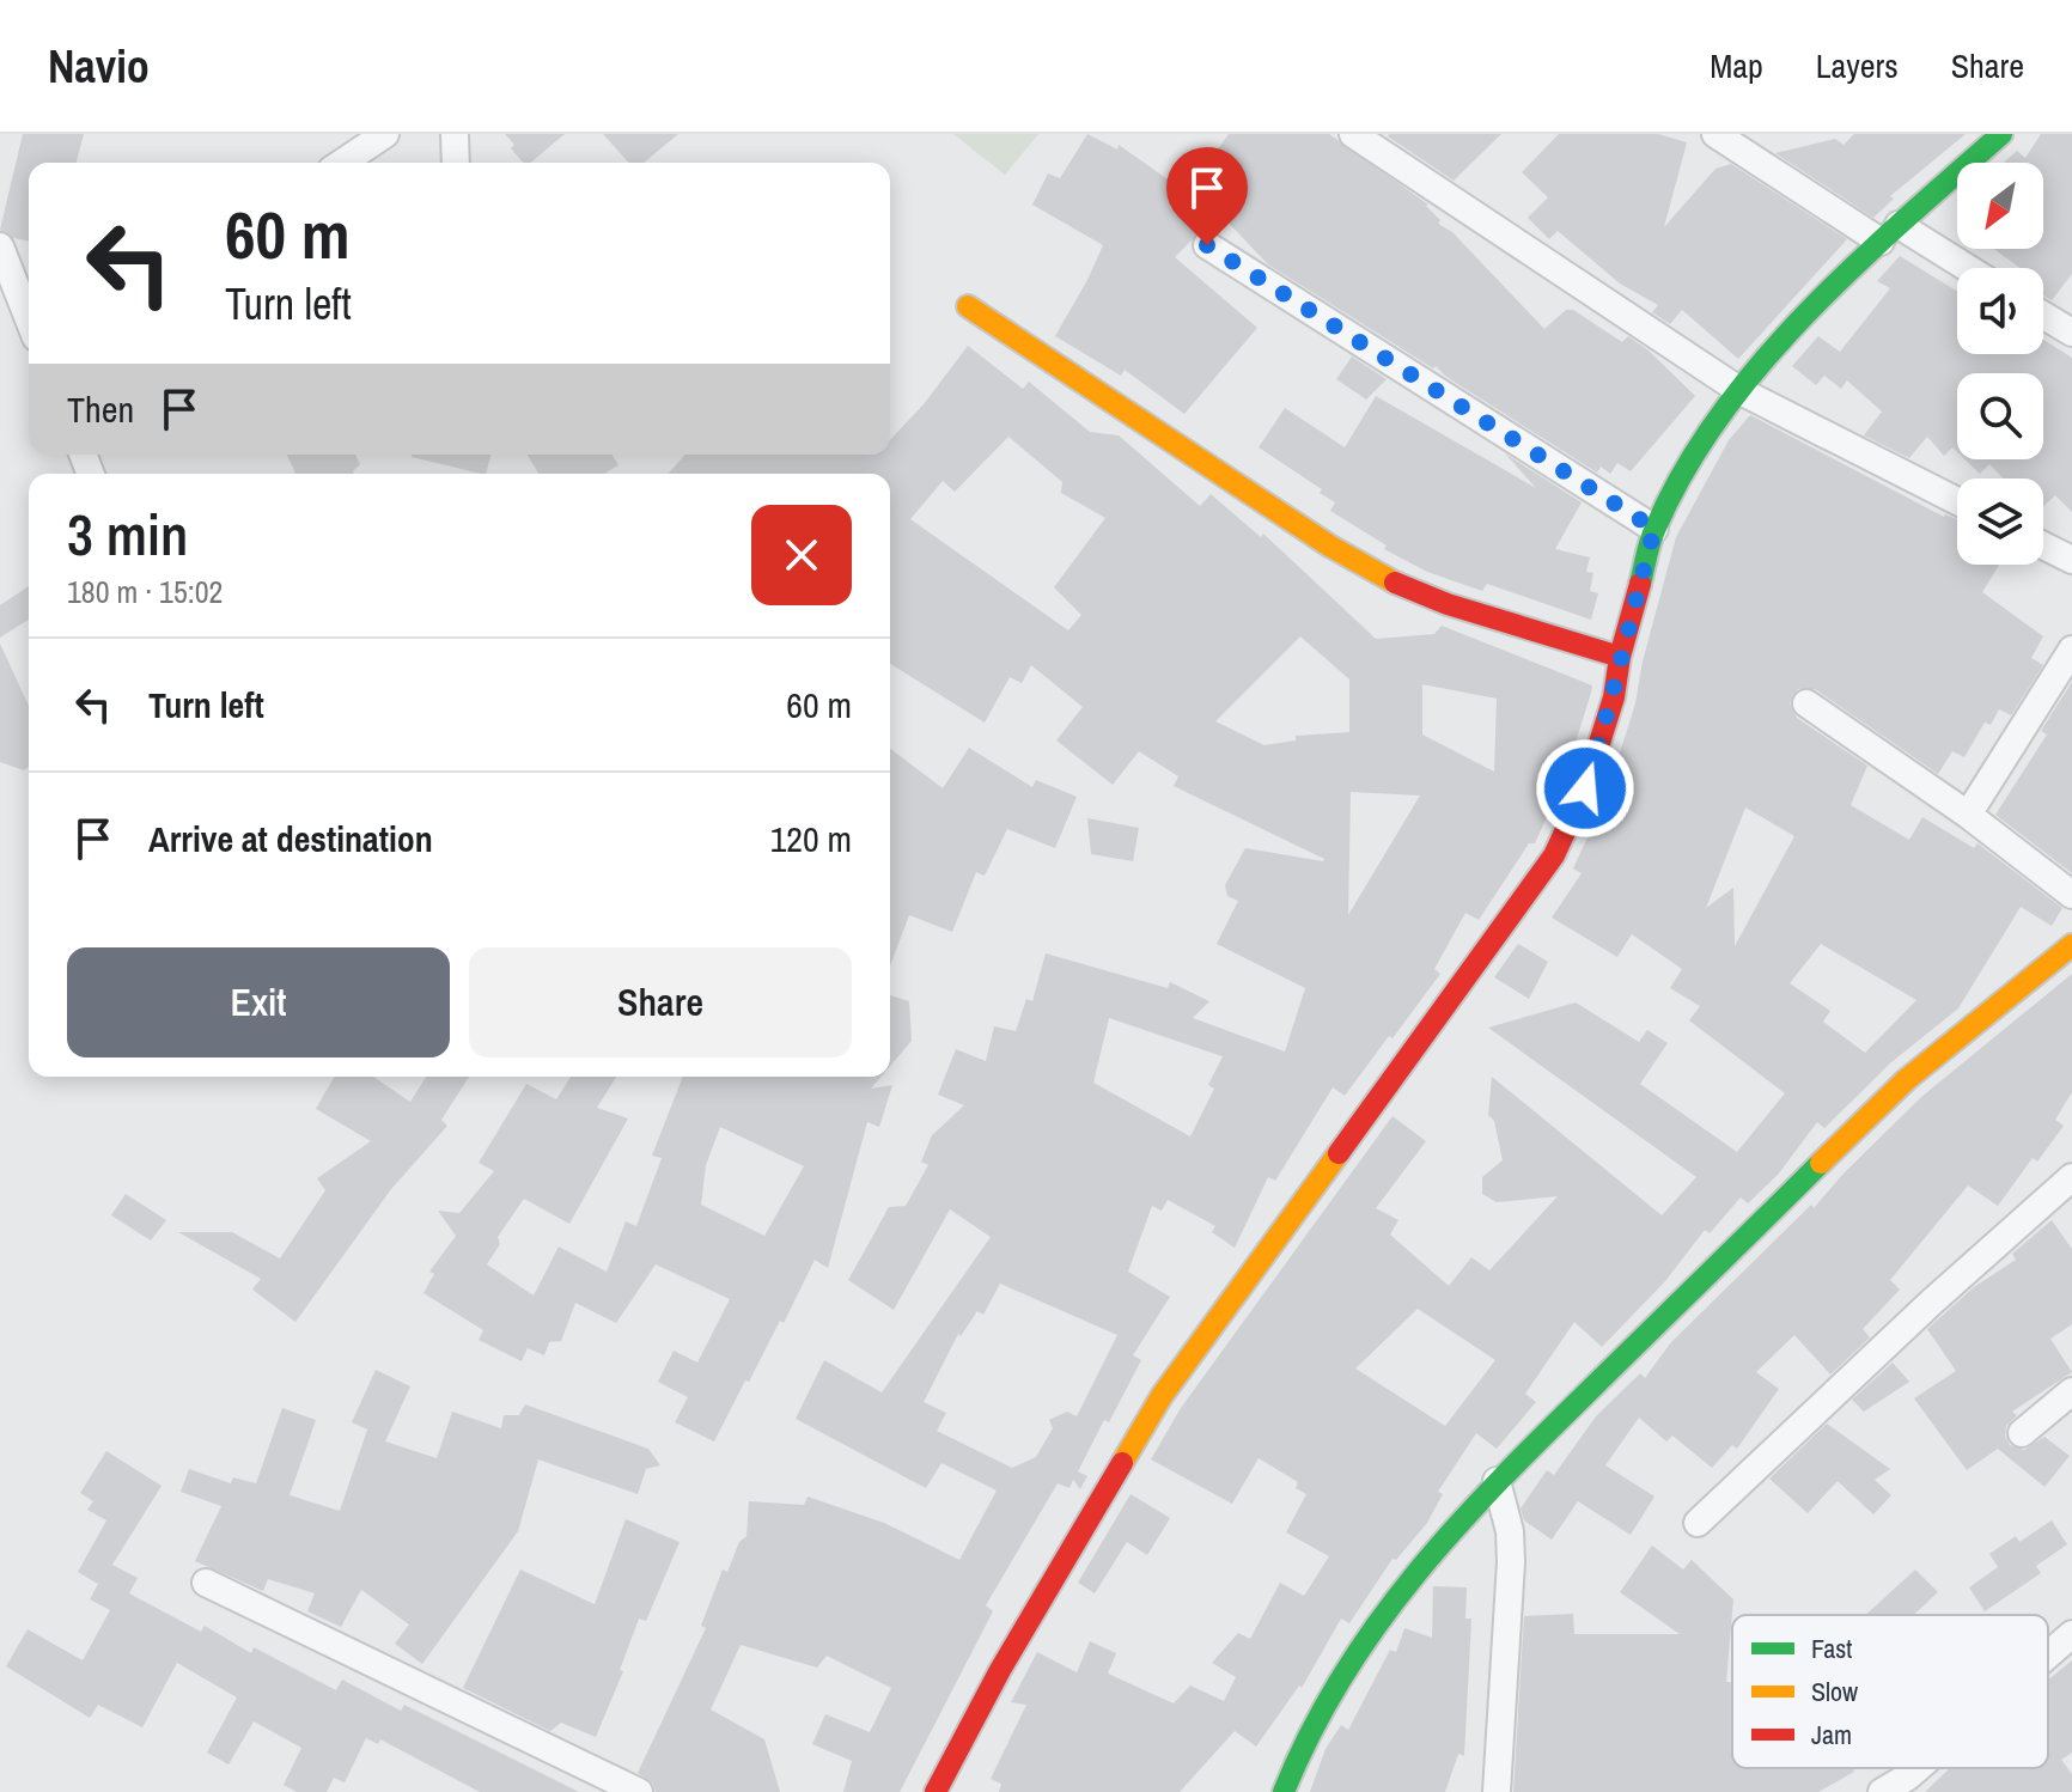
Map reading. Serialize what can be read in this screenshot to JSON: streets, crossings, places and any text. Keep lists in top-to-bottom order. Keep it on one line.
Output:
{"legend":["Fast","Slow","Jam"],"north":"bottom left","page":{"header":"Navio","nav":["Map","Layers","Share"],"turn":["60 m","Turn left"],"then":"Then","heading":["3 min","180 m · 15:02"],"list":[{"name":"Turn left","value":"60 m"},{"name":"Arrive at destination","value":"120 m"}],"buttons":["Exit","Share"]}}
